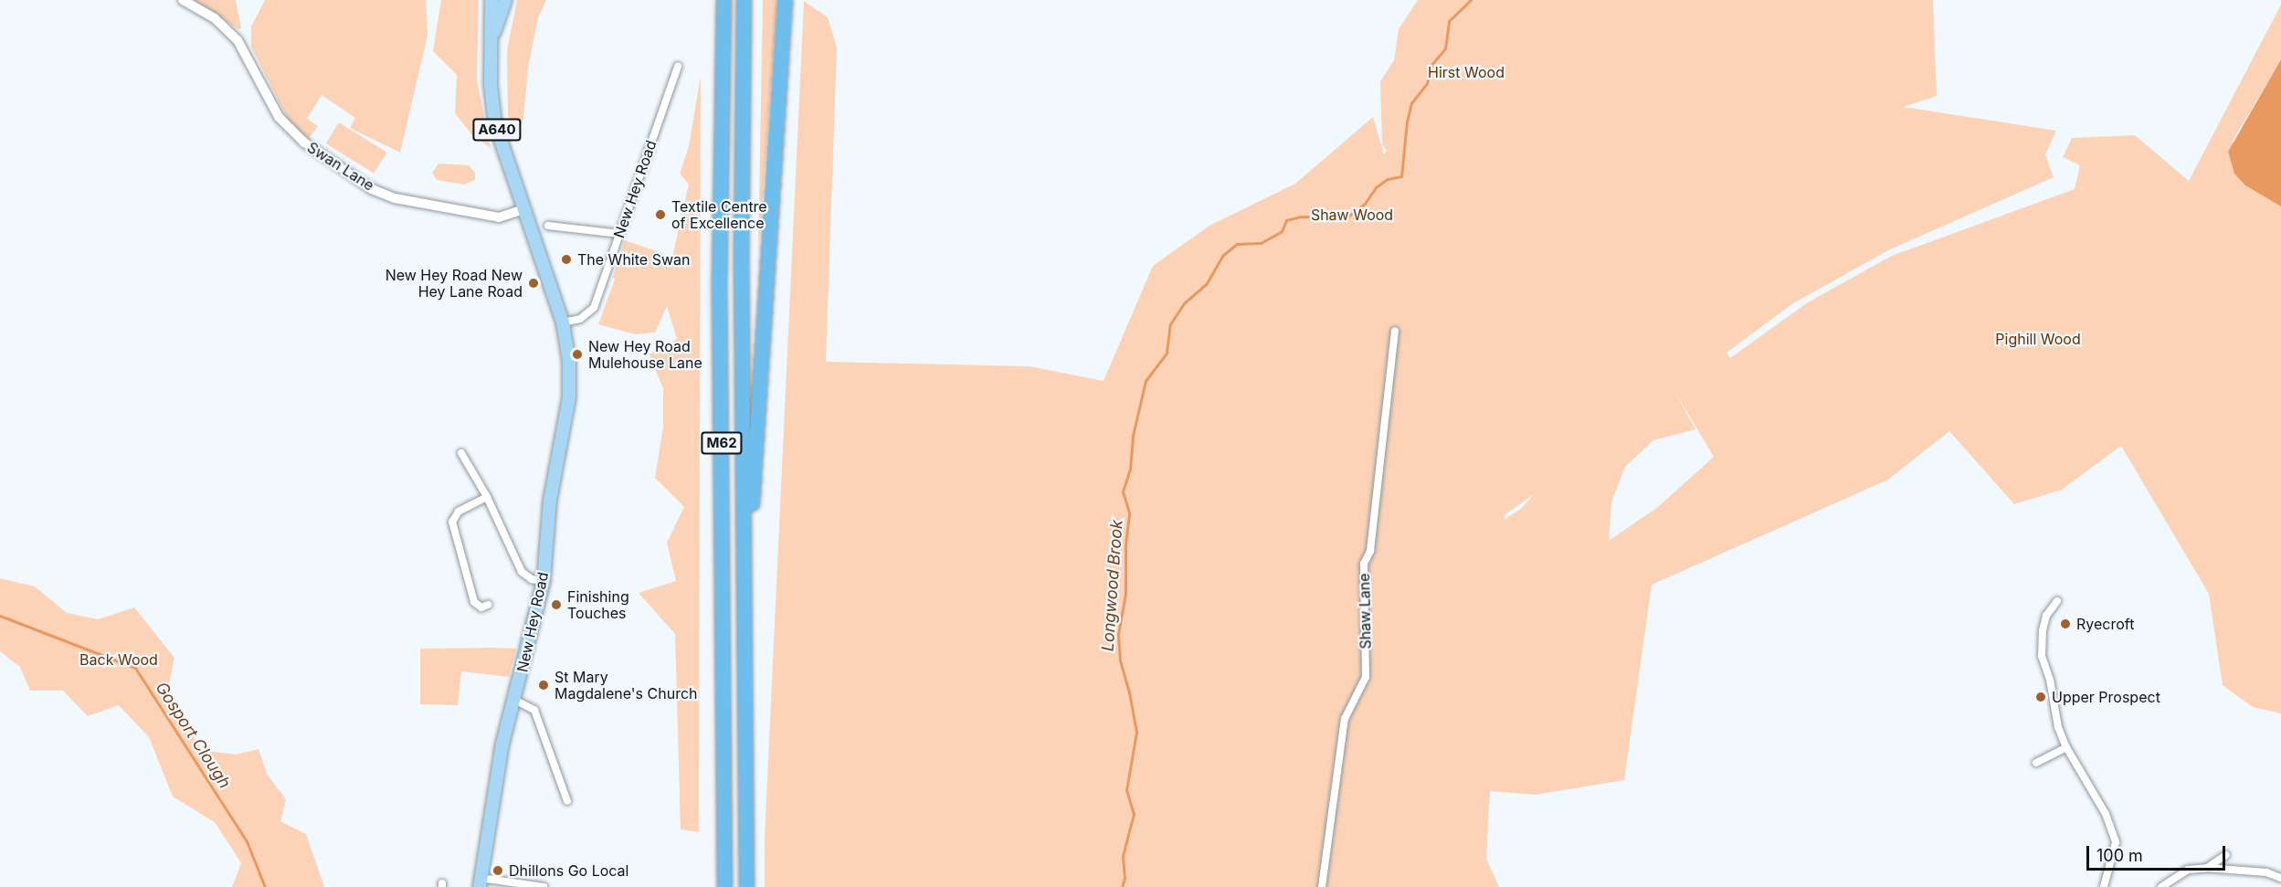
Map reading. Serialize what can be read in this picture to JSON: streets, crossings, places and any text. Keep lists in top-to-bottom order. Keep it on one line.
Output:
{"streets":{"highway":["M62"],"main road":["A640","New Hey Road"],"street":["Swan Lane","Shaw Lane"]},"crossings":[["Swan Lane","New Hey Road"]],"water":["Longwood Brook","Gosport Clough"],"parks":["Hirst Wood","Shaw Wood","Pighill Wood","Back Wood"],"places":["Textile Centre of Excellence","The White Swan","New Hey Road New Hey Lane Road","New Hey Road Mulehouse Lane","Finishing Touches","Ryecroft","St Mary Magdalene's Church","Upper Prospect","Dhillons Go Local"],"scale_bar":"100 m"}
